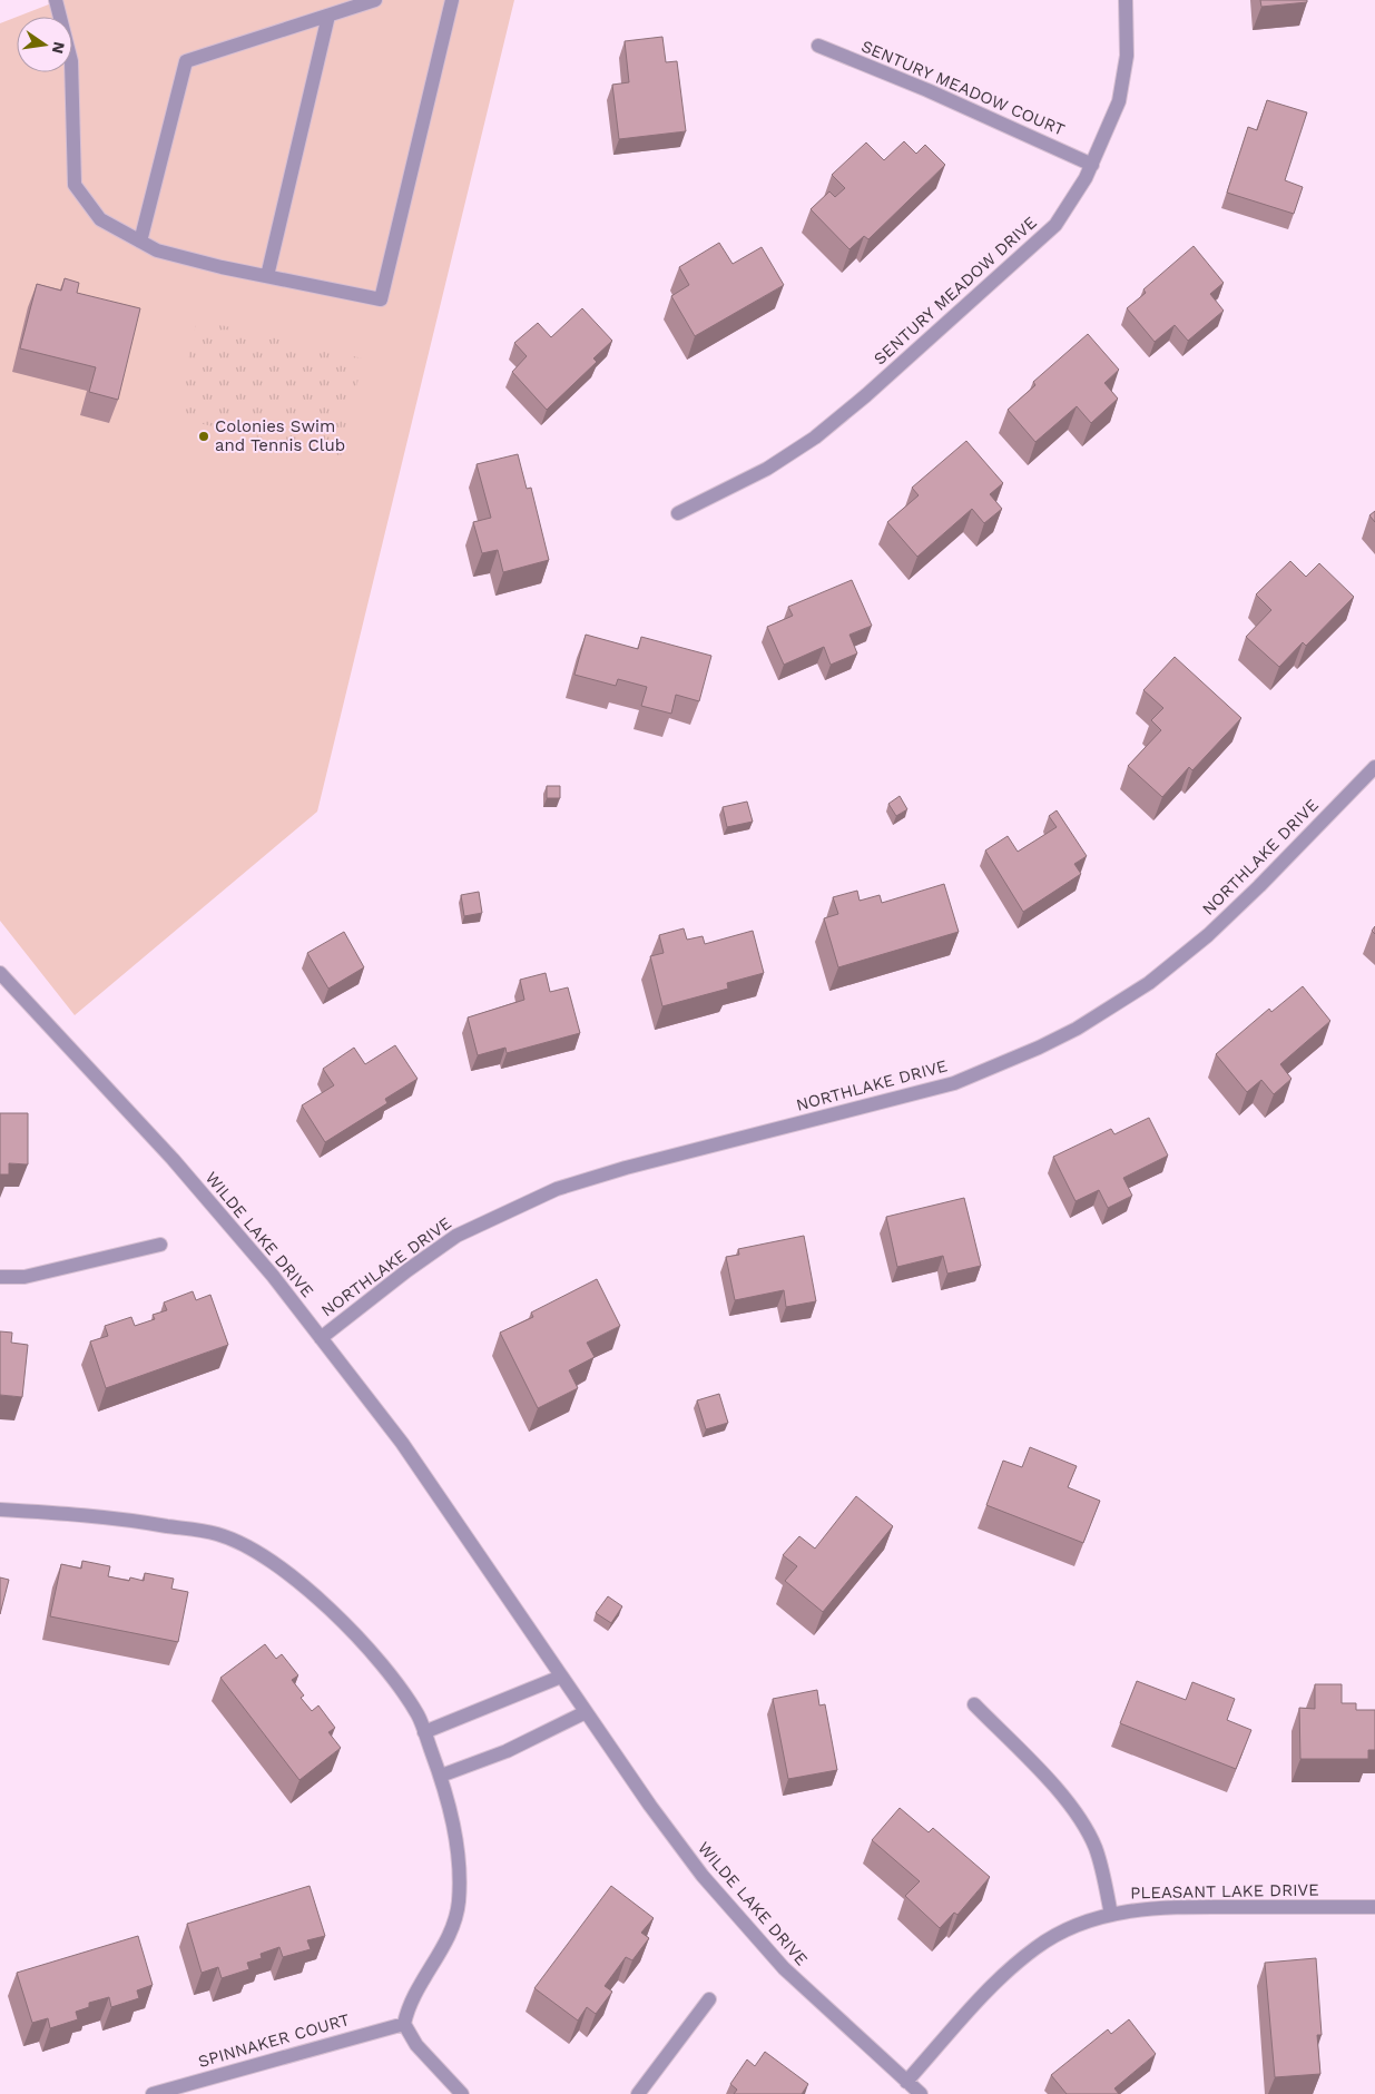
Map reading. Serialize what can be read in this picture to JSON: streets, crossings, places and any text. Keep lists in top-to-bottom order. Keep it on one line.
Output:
{"streets":{"street":["SENTURY MEADOW COURT","SENTURY MEADOW DRIVE","NORTHLAKE DRIVE","WILDE LAKE DRIVE","PLEASANT LAKE DRIVE","SPINNAKER COURT"]},"crossings":[["SENTURY MEADOW COURT","SENTURY MEADOW DRIVE"],["NORTHLAKE DRIVE","WILDE LAKE DRIVE"],["WILDE LAKE DRIVE","PLEASANT LAKE DRIVE"]],"places":["Colonies Swim and Tennis Club"],"north":"right"}
